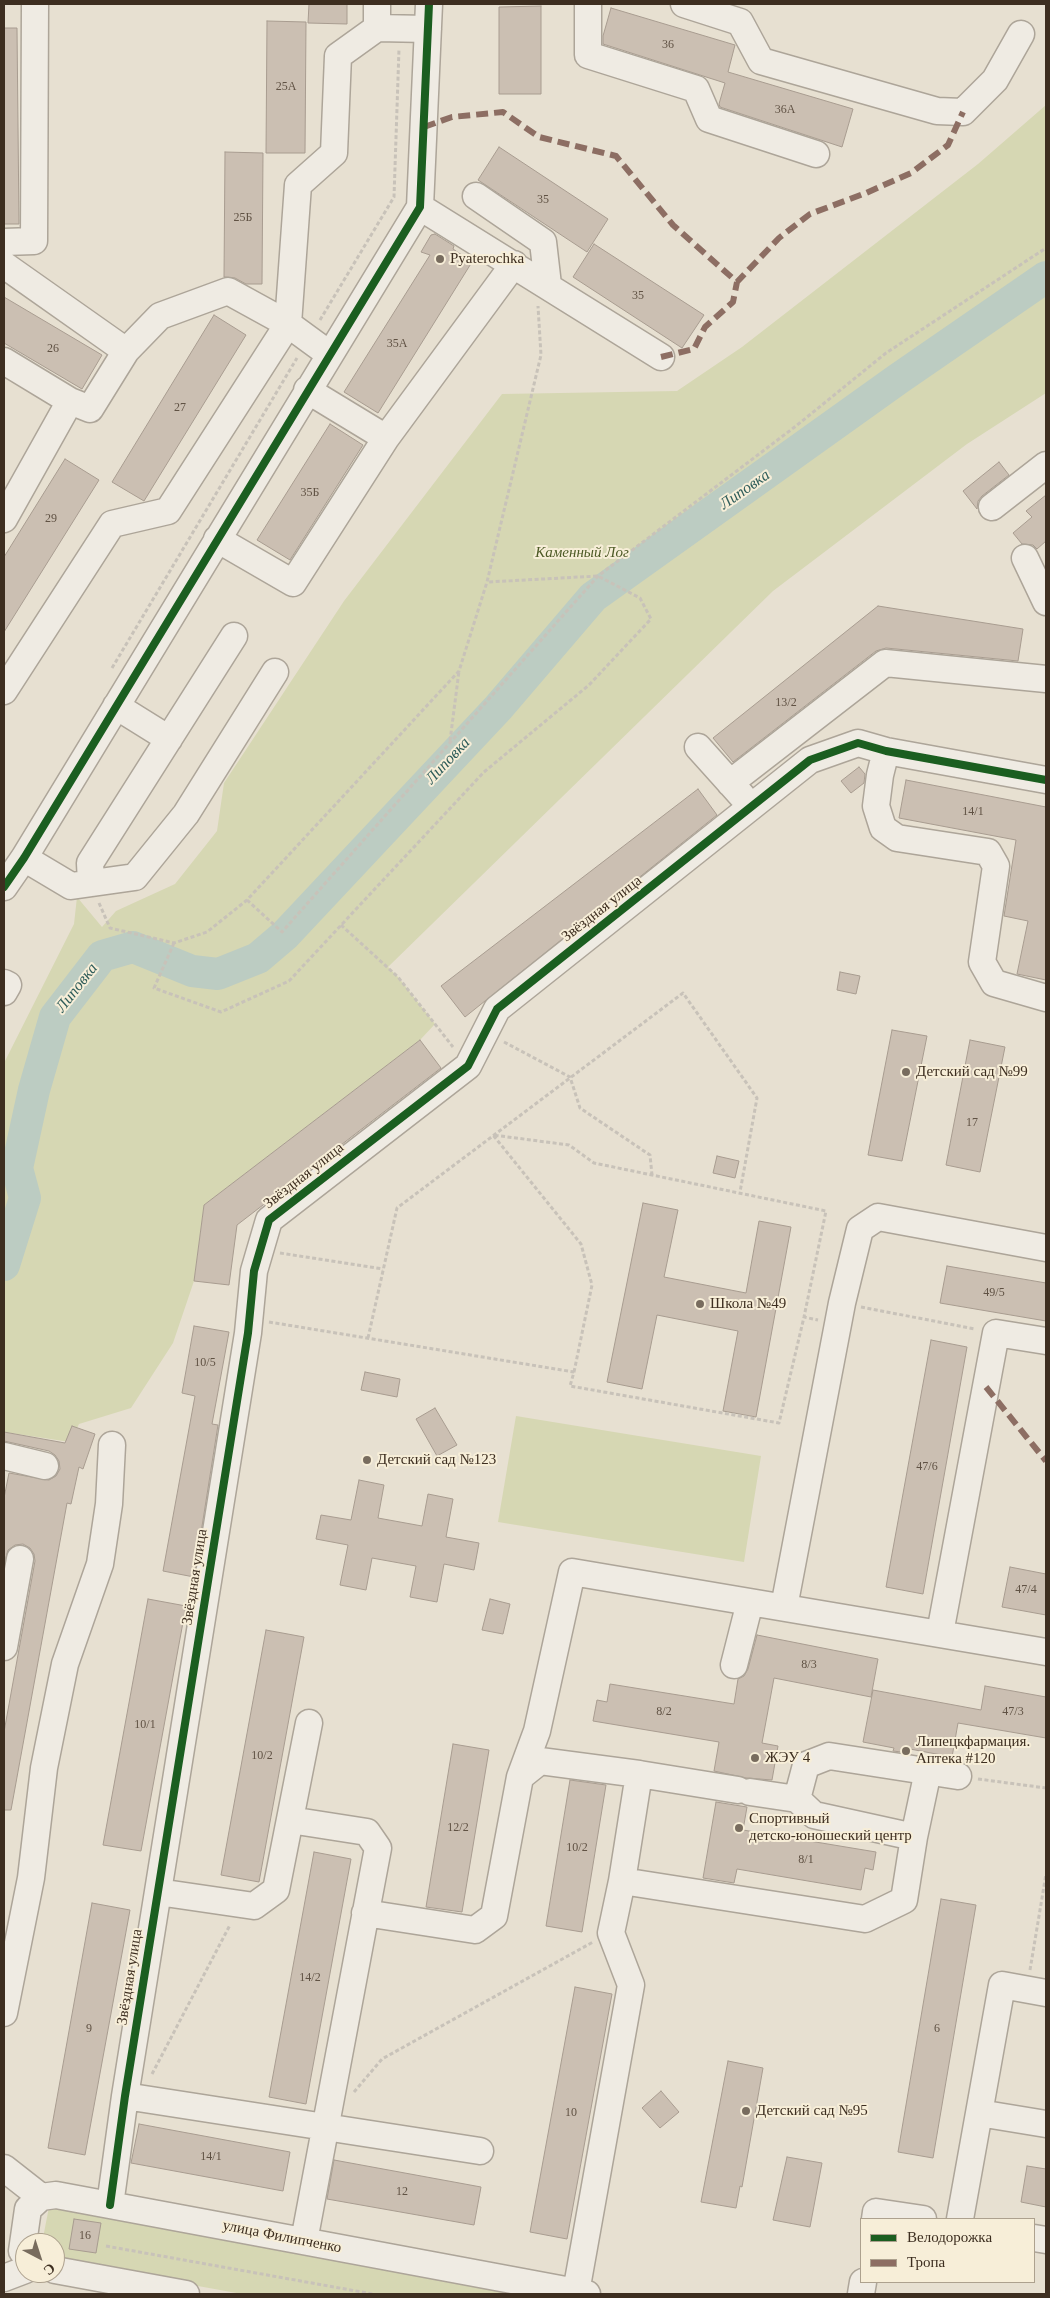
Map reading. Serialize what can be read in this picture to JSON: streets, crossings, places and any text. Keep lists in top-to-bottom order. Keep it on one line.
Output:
{"streets":{"street":["Звёздная улица","улица Филипченко"]},"crossings":[["Звёздная улица","улица Филипченко"]],"water":["Липовка"],"parks":["Каменный Лог"],"places":["Pyaterochka","Детский сад №99","Школа №49","Детский сад №123","Липецкфармация. Аптека #120","ЖЭУ 4","Спортивный детско-юношеский центр","Детский сад №95"],"house_numbers":["36","25А","36А","35","25Б","35","35А","26","27","35Б","29","13/2","14/1","17","49/5","10/5","47/6","47/4","8/3","8/2","47/3","10/1","10/2","12/2","10/2","8/1","14/2","9","6","10","14/1","12","16"],"legend":["Велодорожка","Тропа"],"north":"bottom right"}
